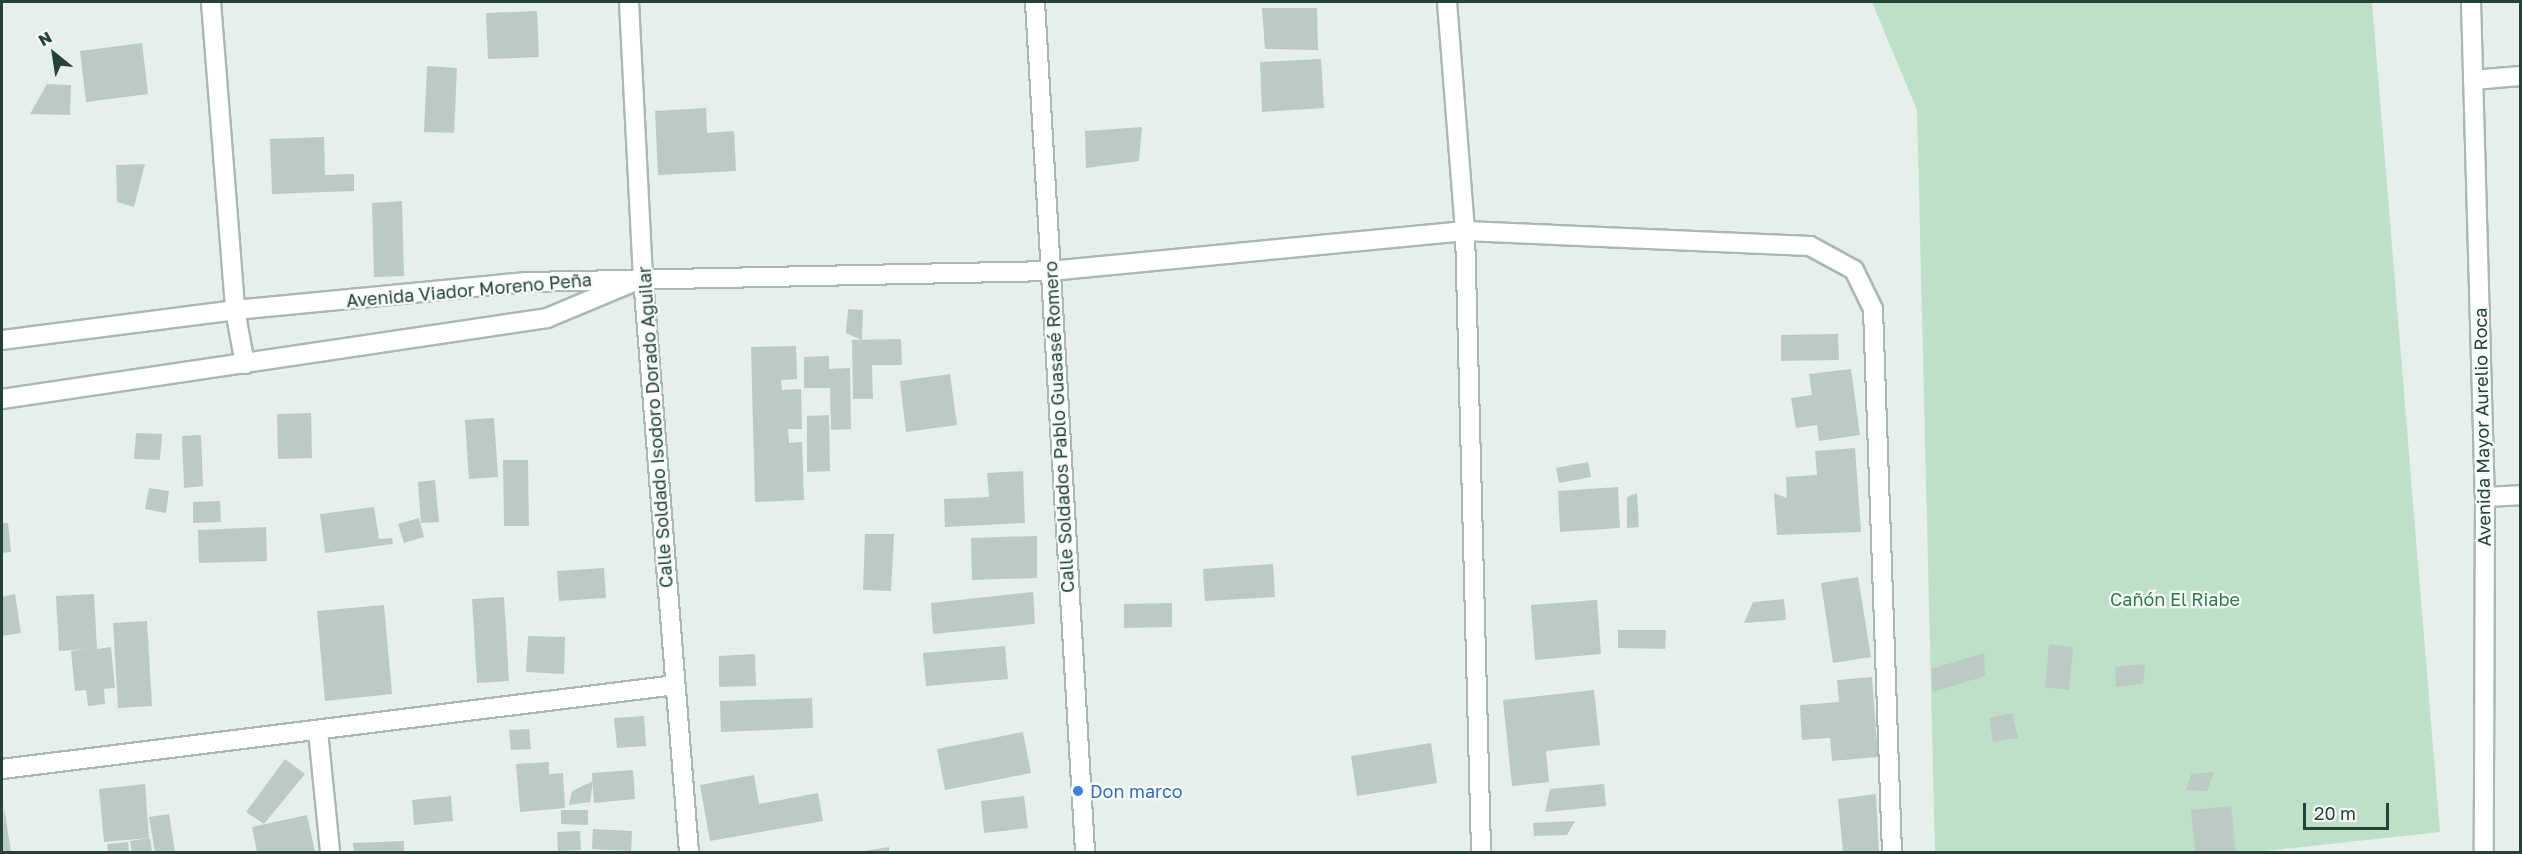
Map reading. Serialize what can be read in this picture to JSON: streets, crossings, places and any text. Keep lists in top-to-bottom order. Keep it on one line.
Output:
{"streets":{"street":["Avenida Viador Moreno Peña","Calle Soldado Isodoro Dorado Aguilar","Calle Soldados Pablo Guasasé Romero","Avenida Mayor Aurelio Roca"]},"crossings":[["Avenida Viador Moreno Peña","Calle Soldado Isodoro Dorado Aguilar"]],"parks":["Cañón El Riabe"],"places":["Don marco"],"scale_bar":"20 m","north":"top left"}
